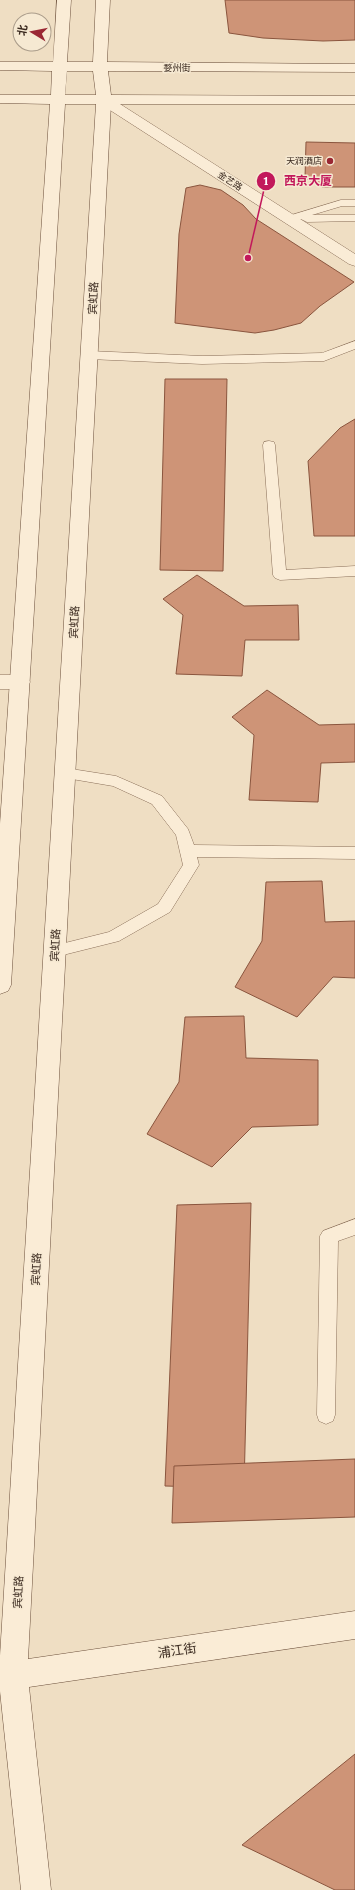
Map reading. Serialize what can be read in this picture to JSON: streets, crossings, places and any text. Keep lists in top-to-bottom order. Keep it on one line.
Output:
{"streets":{"main road":["婺州街","金艺路","宾虹路","浦江街"]},"crossings":[["婺州街","宾虹路"],["金艺路","宾虹路"],["宾虹路","浦江街"]],"places":["天润酒店","西京大厦"],"north":"left"}
